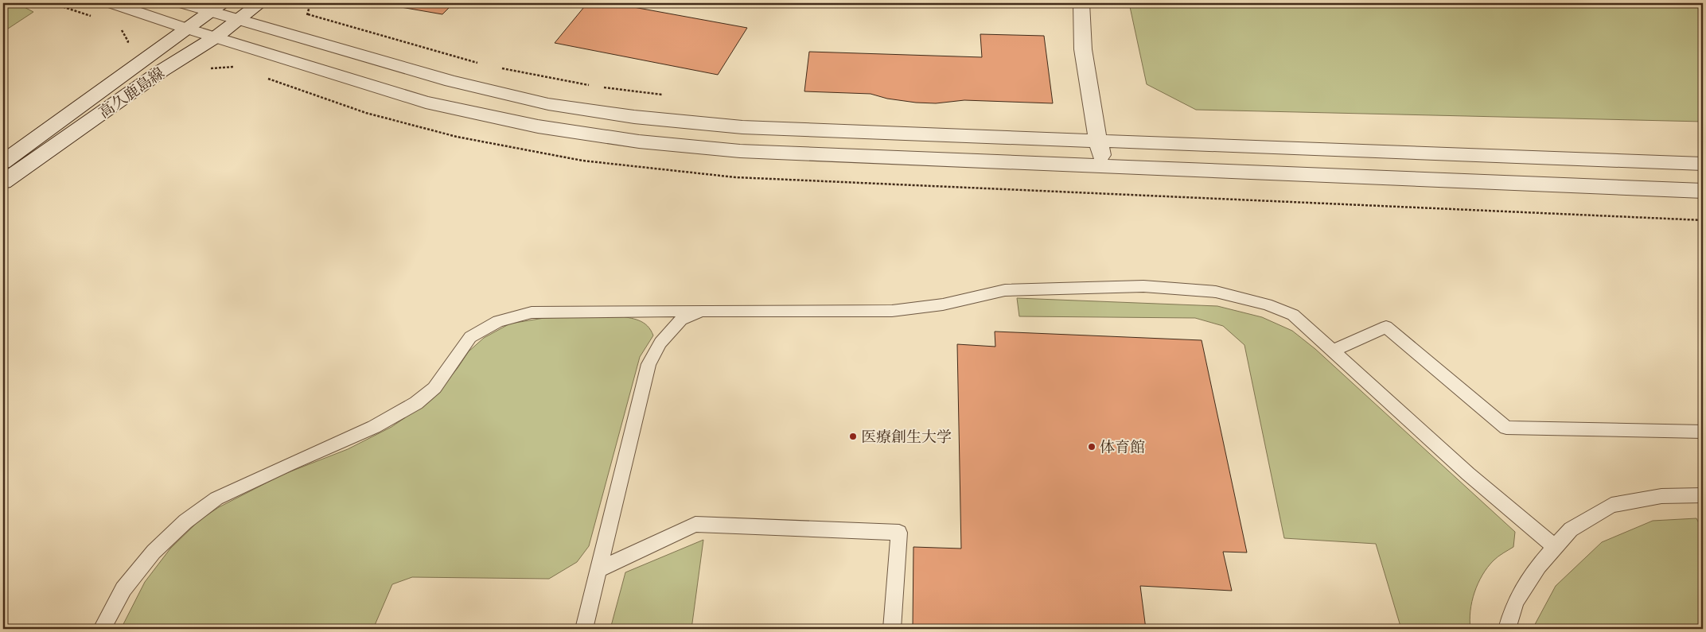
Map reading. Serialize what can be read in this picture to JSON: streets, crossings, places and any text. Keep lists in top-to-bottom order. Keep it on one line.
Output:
{"streets":{"street":["高久鹿島線"]},"places":["医療創生大学","体育館"]}
